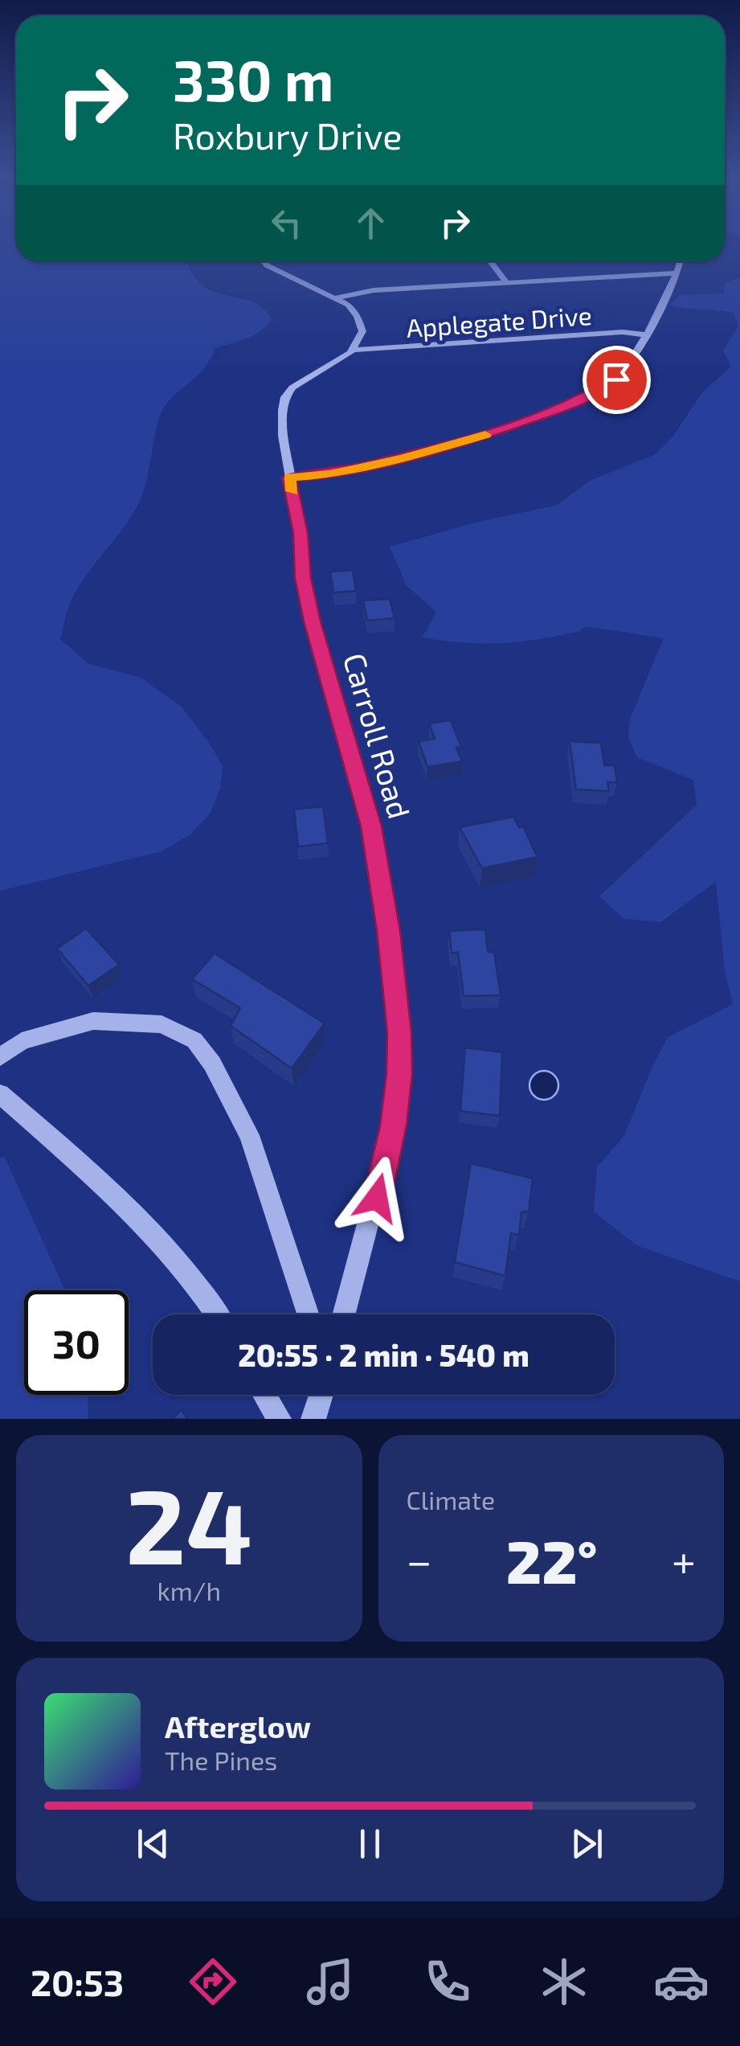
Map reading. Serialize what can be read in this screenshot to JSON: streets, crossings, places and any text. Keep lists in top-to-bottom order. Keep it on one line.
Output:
{"streets":{"street":["Applegate Drive","Carroll Road"]},"crossings":[["Applegate Drive","Carroll Road"]],"page":{"turn":["330 m","Roxbury Drive"],"limit":"30","trip":"20:55 · 2 min · 540 m","tile":[["24","km/h"],"Climate"],"heat":["−","22°","+"],"song":["Afterglow","The Pines"],"tabs":"20:53"}}
